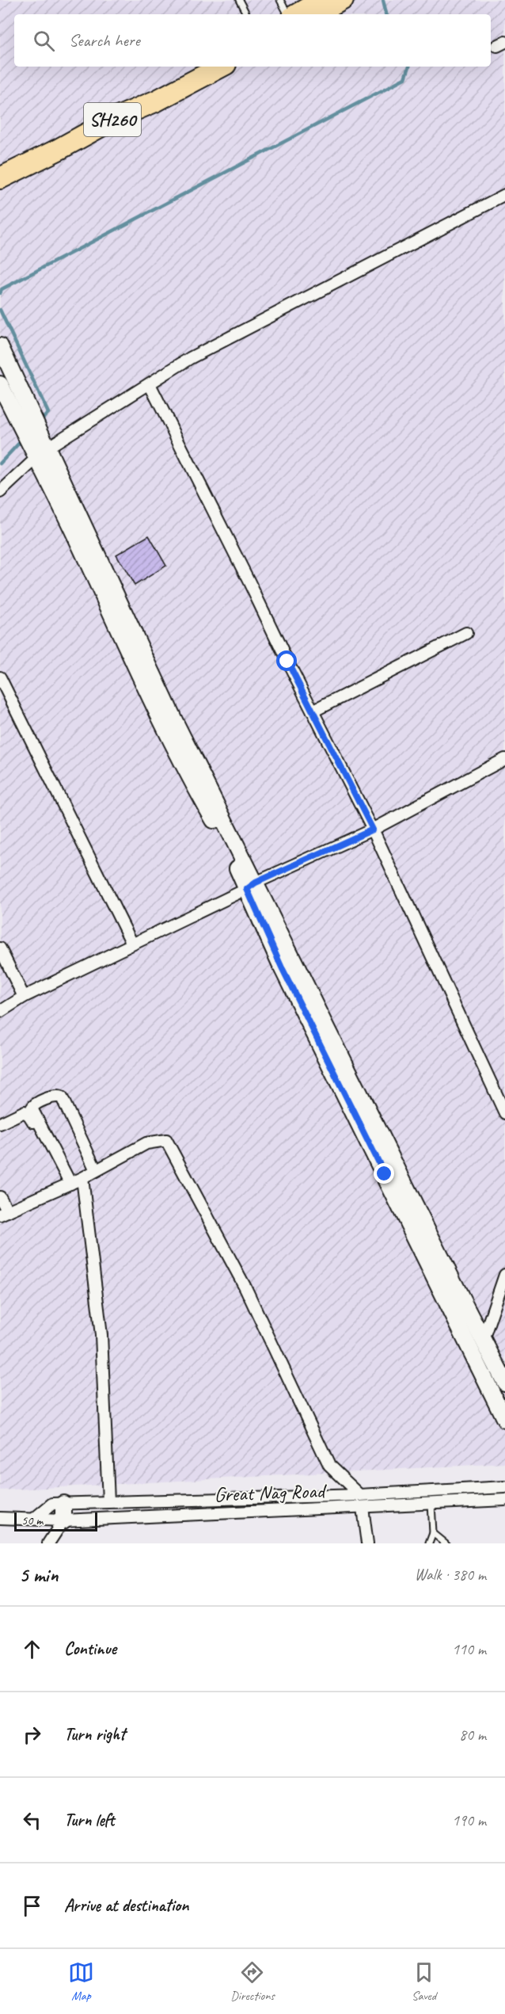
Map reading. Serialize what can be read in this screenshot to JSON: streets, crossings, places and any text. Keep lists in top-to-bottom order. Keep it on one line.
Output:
{"streets":{"highway":["SH260"],"street":["Great Nag Road"]},"scale_bar":"50 m","page":{"search":"Search here","scale":"50 m","heading":["5 min","Walk · 380 m"],"list":[["Continue","110 m"],["Turn right","80 m"],["Turn left","190 m"],"Arrive at destination"],"nav":["Map","Directions","Saved"]}}
